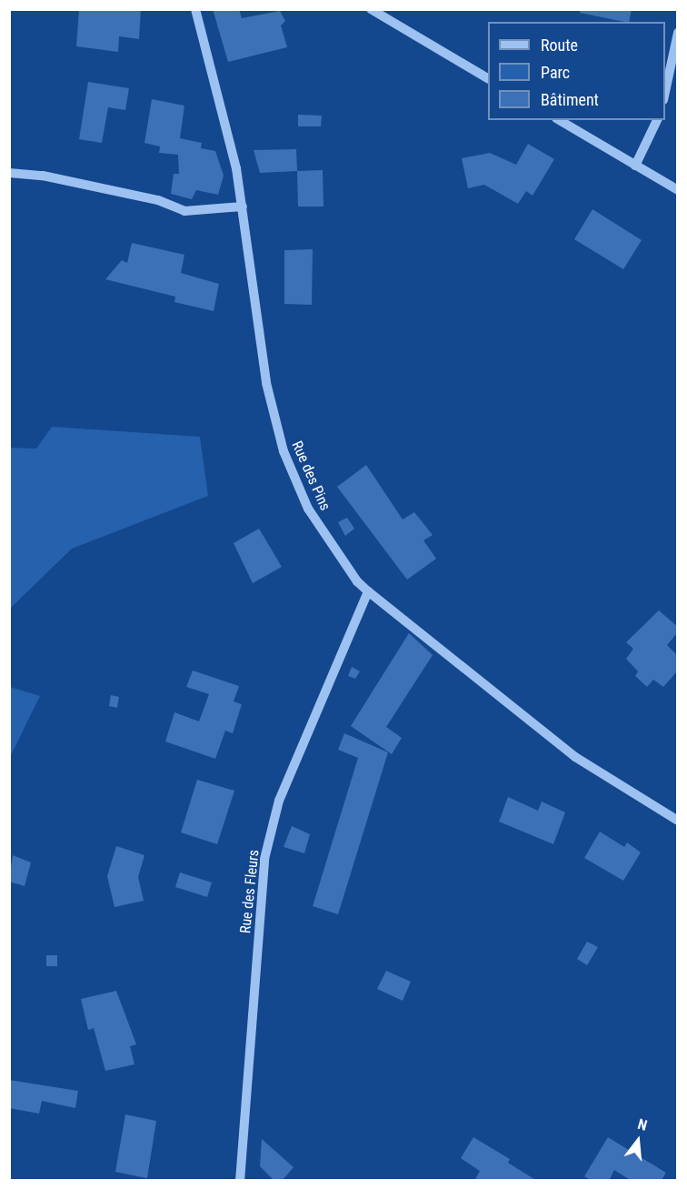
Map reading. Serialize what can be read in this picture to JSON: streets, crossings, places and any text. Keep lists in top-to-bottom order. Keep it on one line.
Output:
{"streets":{"street":["Rue des Pins","Rue des Fleurs"]},"crossings":[["Rue des Pins","Rue des Fleurs"]],"legend":["Route","Parc","Bâtiment"],"north":"top"}
